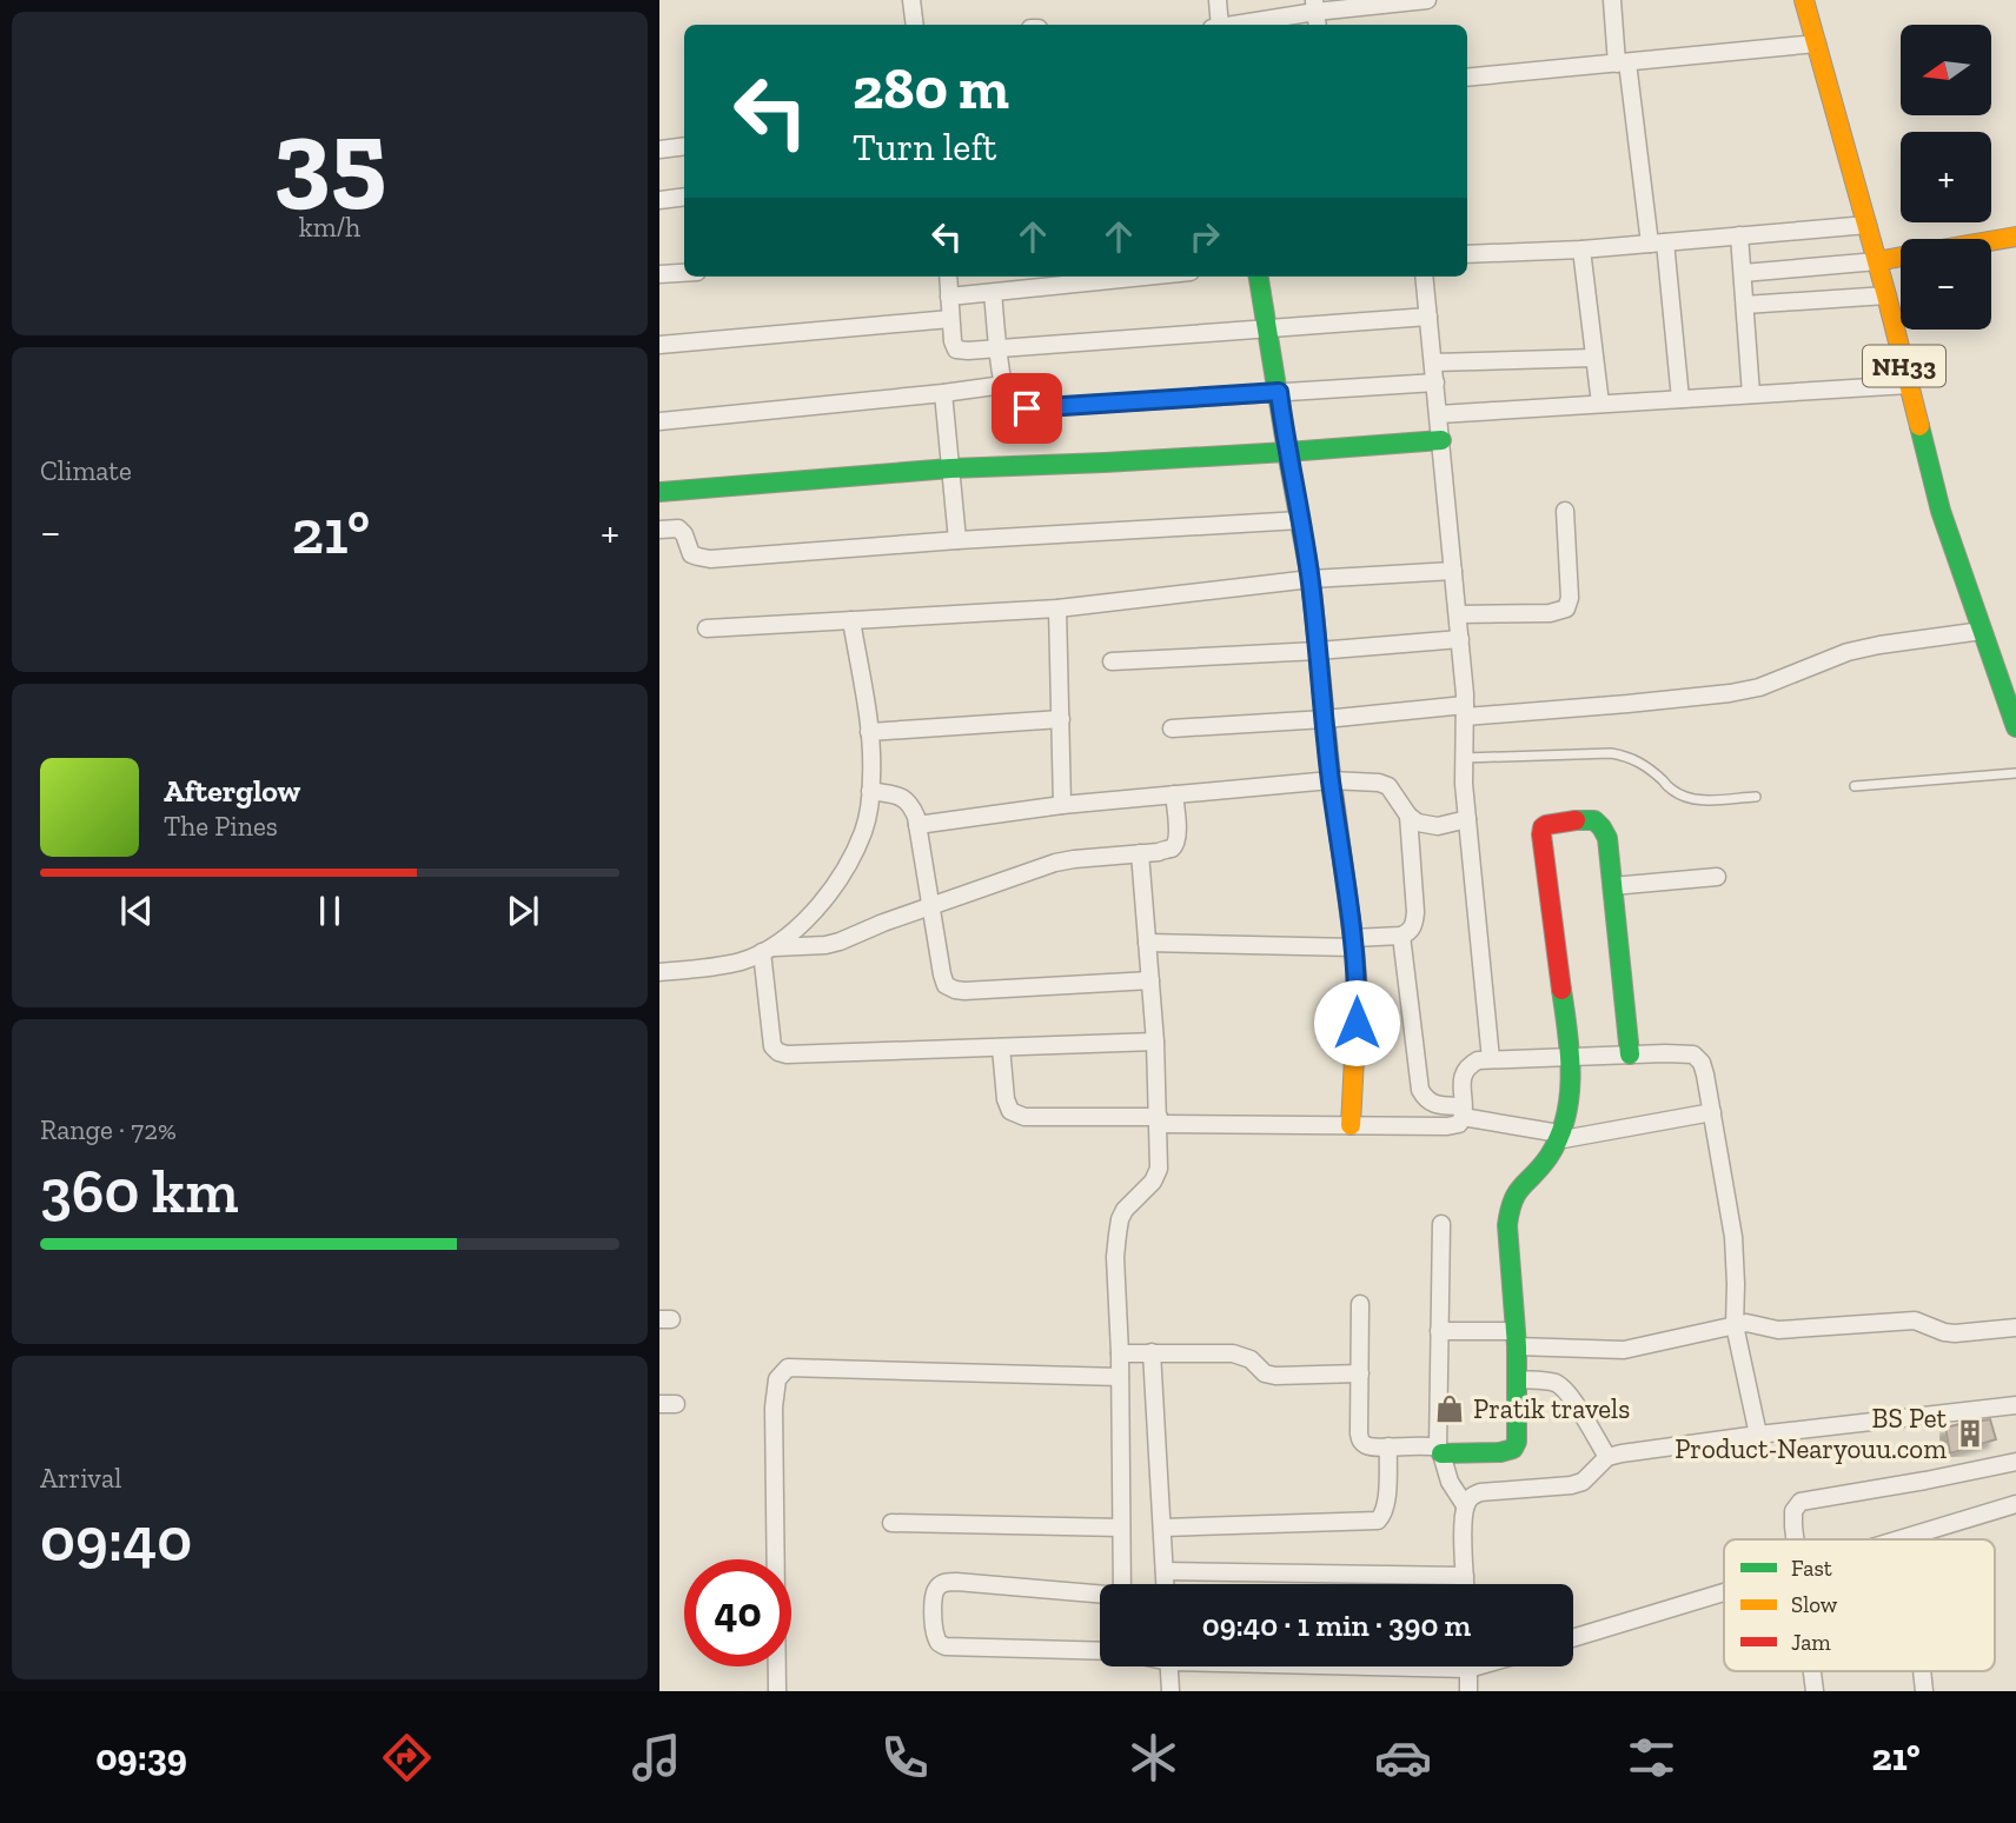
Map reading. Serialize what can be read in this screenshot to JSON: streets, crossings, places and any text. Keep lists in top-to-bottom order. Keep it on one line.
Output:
{"streets":{"main road":["NH33"]},"places":{"shop":["Pratik travels"],"building":["BS Pet Product-Nearyouu.com"]},"legend":["Fast","Slow","Jam"],"north":"left","page":{"tile":[["35","km/h"],"Climate",["Range · 72%","360 km"],["Arrival","09:40"]],"map_buttons":["+","−"],"turn":["280 m","Turn left"],"heat":["−","21°","+"],"song":["Afterglow","The Pines"],"limit":"40","trip":"09:40 · 1 min · 390 m","tabs":["09:39","21°"]}}
